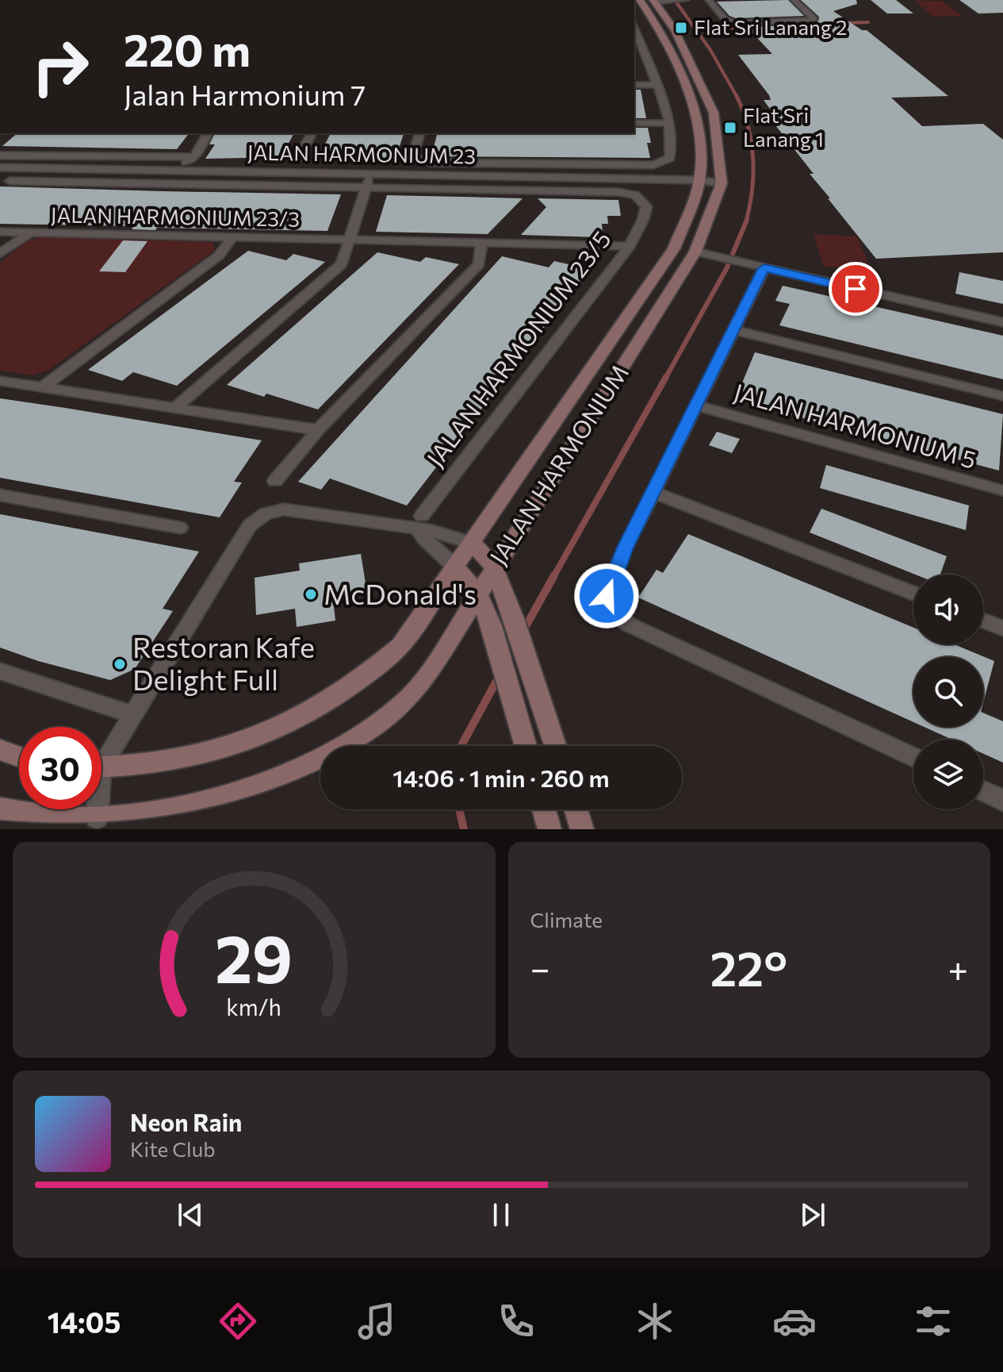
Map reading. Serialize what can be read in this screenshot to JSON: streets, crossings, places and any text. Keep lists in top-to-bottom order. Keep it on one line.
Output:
{"streets":{"main road":["JALAN HARMONIUM"],"street":["JALAN HARMONIUM 23","JALAN HARMONIUM 23/3","JALAN HARMONIUM 23/5","JALAN HARMONIUM 5"]},"crossings":[["JALAN HARMONIUM 23","JALAN HARMONIUM"],["JALAN HARMONIUM 23/3","JALAN HARMONIUM 23/5"]],"places":{"transit":["Flat Sri Lanang 2","Flat Sri Lanang 1"],"other":["McDonald's","Restoran Kafe Delight Full"]},"page":{"turn":["220 m","Jalan Harmonium 7"],"limit":"30","trip":"14:06 · 1 min · 260 m","tile":"Climate","heat":["−","22°","+"],"song":["Neon Rain","Kite Club"],"tabs":"14:05","gauge":["29","km/h"]}}
